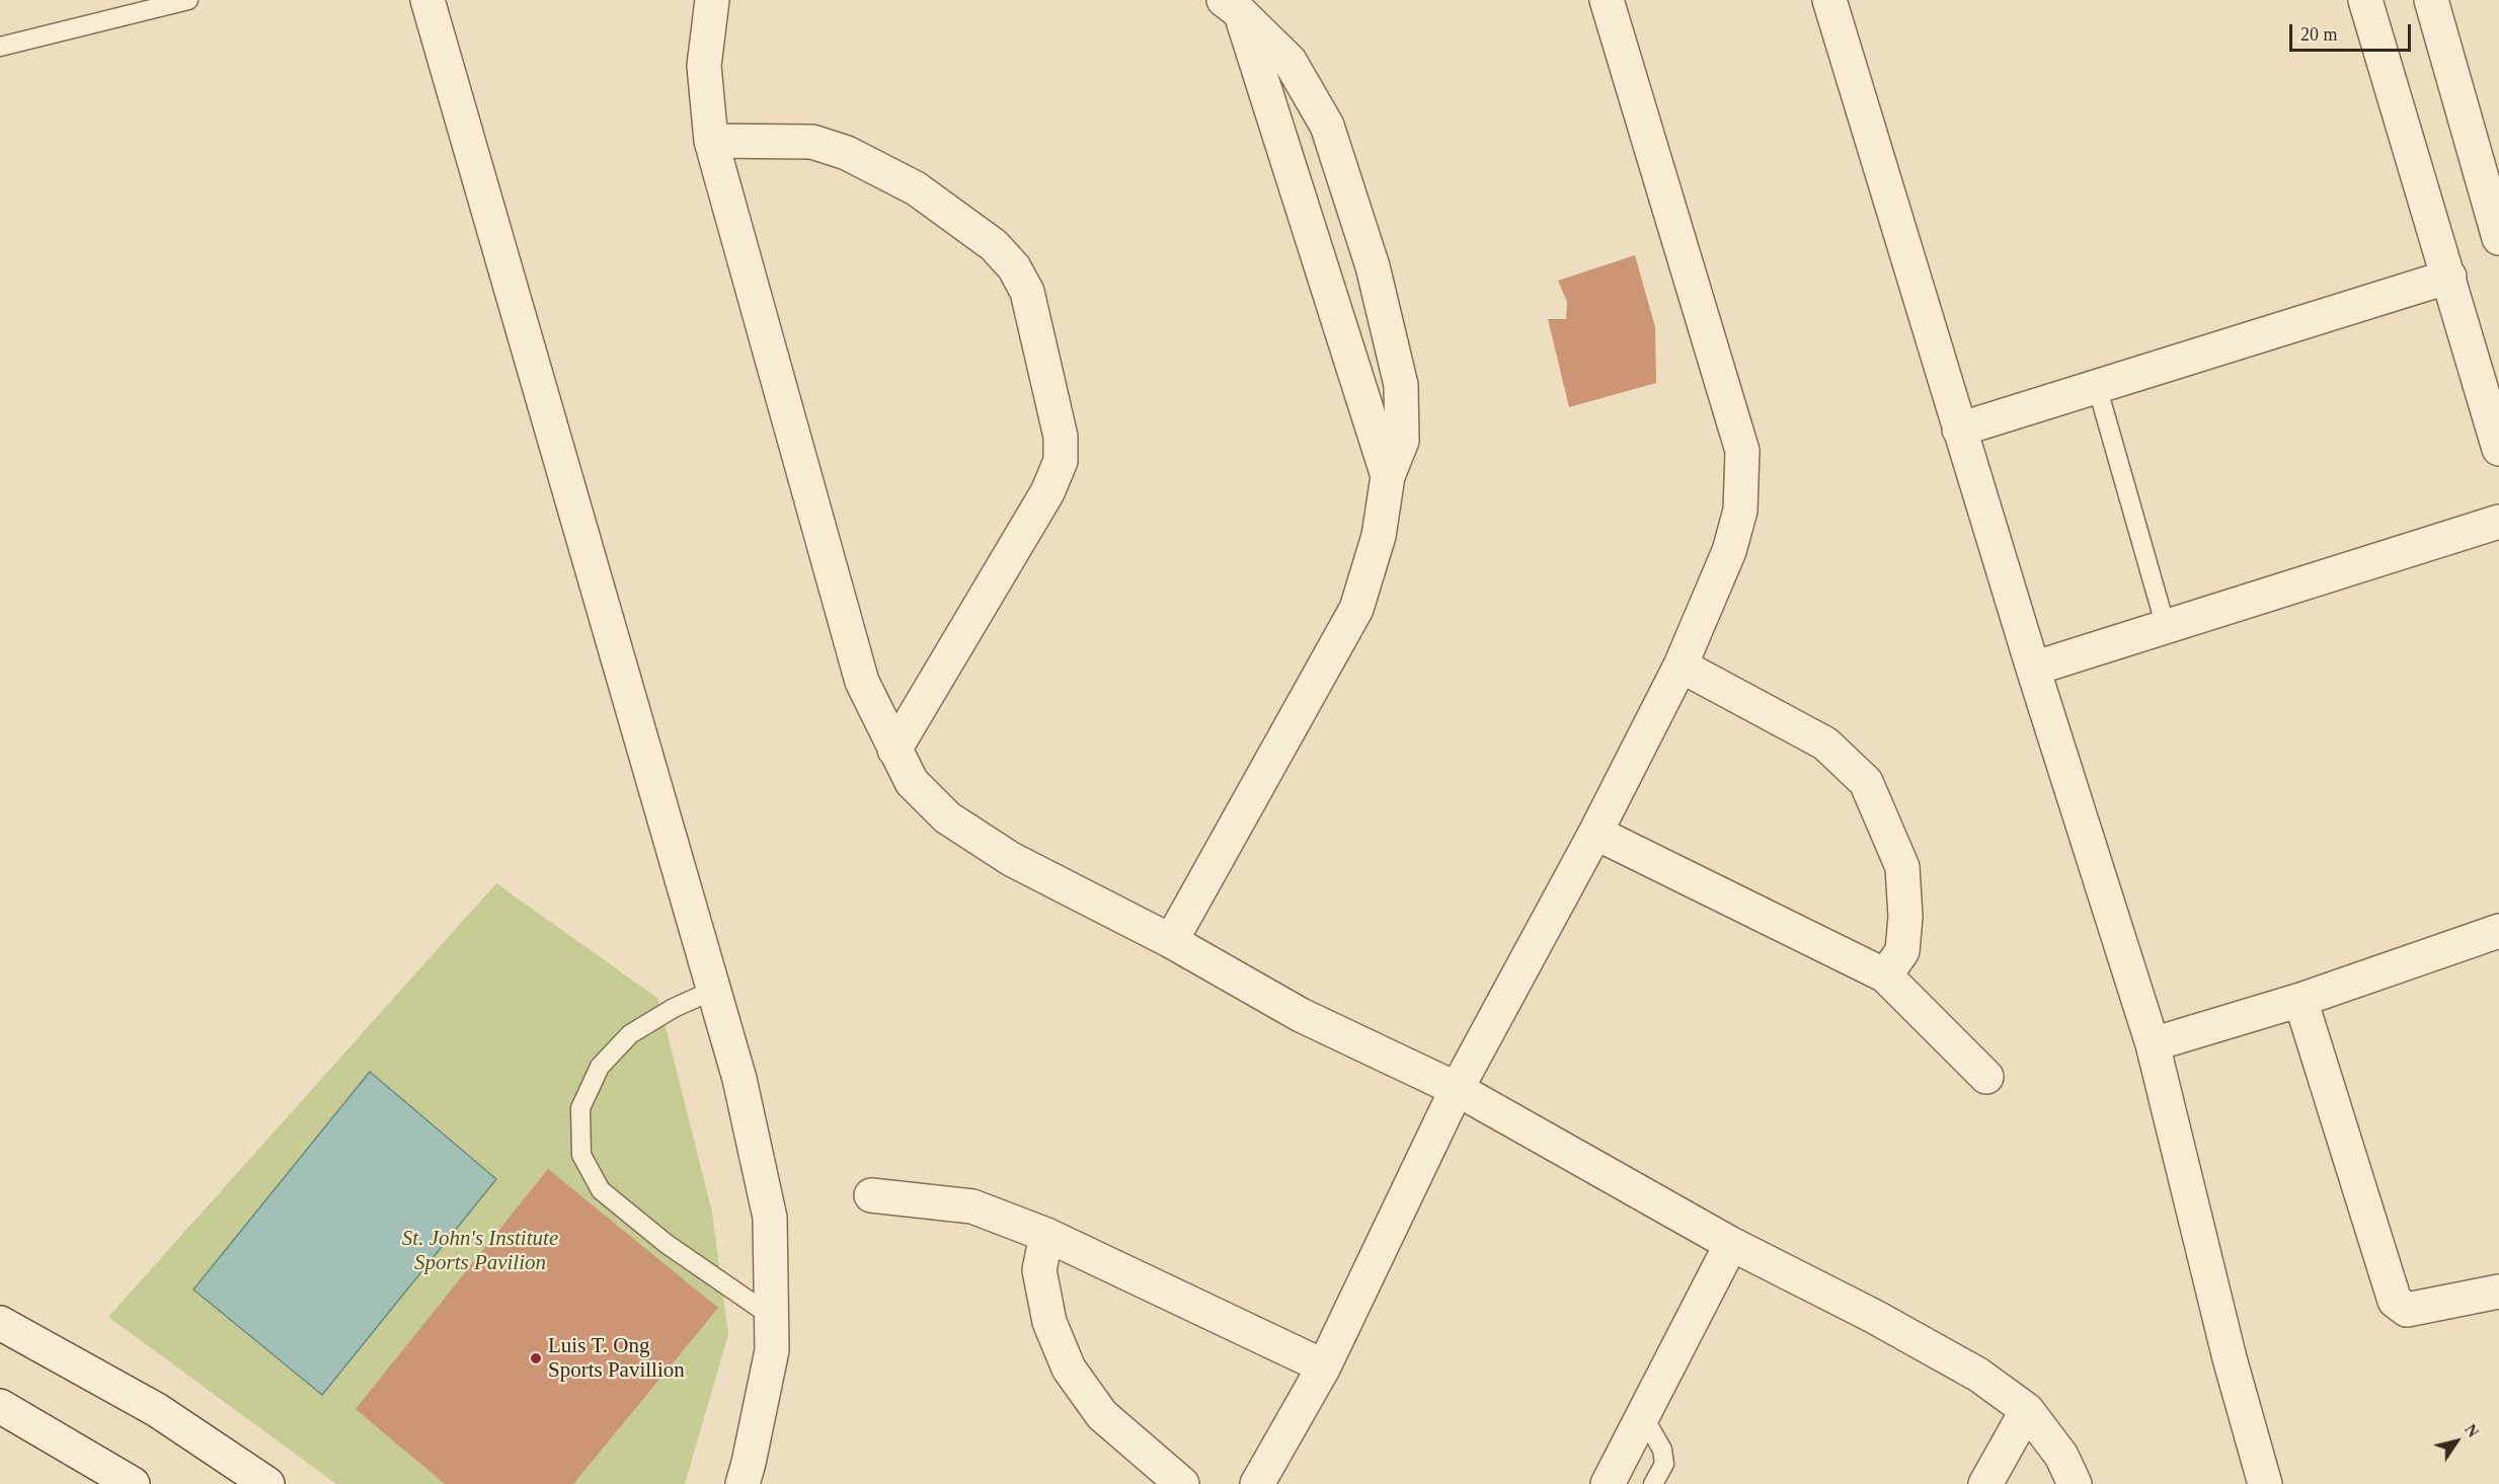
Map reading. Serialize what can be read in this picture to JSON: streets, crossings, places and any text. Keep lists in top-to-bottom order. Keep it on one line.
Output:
{"parks":["St. John's Institute Sports Pavilion"],"places":["Luis T. Ong Sports Pavillion"],"scale_bar":"20 m","north":"top right"}
